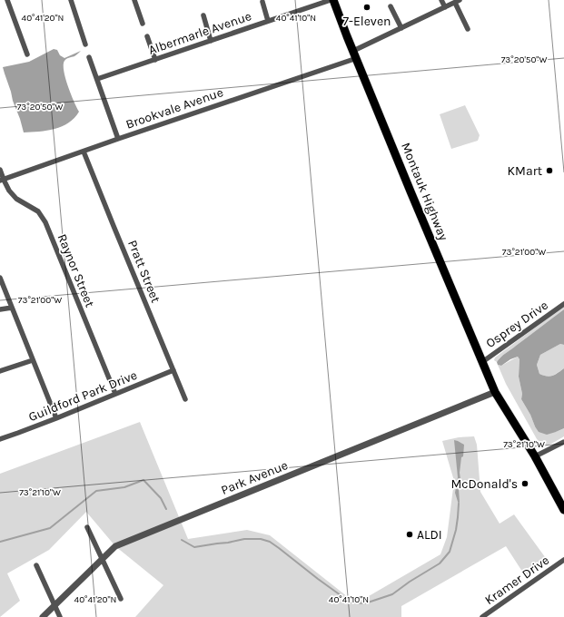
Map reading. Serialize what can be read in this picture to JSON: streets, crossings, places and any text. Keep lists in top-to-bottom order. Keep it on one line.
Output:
{"streets":{"main road":["Montauk Highway"],"street":["Albermarle Avenue","Brookvale Avenue","Raynor Street","Pratt Street","Osprey Drive","Guildford Park Drive","Park Avenue","Kramer Drive"]},"crossings":[["Albermarle Avenue","Montauk Highway"],["Brookvale Avenue","Montauk Highway"],["Brookvale Avenue","Raynor Street"],["Brookvale Avenue","Pratt Street"],["Montauk Highway","Osprey Drive"],["Montauk Highway","Park Avenue"],["Raynor Street","Guildford Park Drive"],["Pratt Street","Guildford Park Drive"]],"places":["7-Eleven","KMart","McDonald's","ALDI"],"coordinates":["40°41'20\"N","40°41'10\"N","73°20'50\"W","73°21'00\"W","73°21'10\"W"]}
